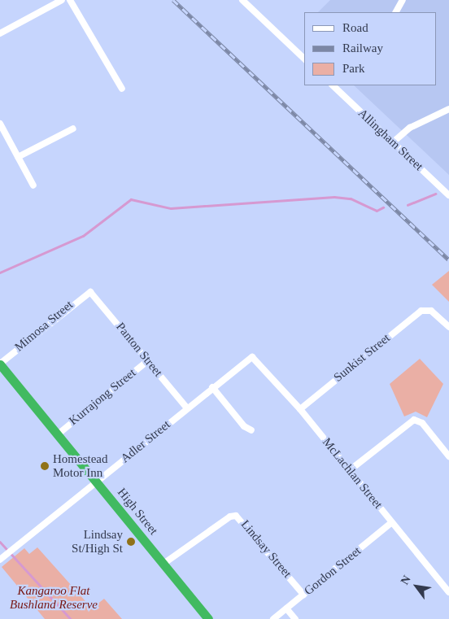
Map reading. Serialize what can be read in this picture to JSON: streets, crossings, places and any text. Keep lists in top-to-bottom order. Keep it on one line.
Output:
{"streets":{"highway":["High Street"],"street":["Allingham Street","Mimosa Street","Panton Street","Sunkist Street","Kurrajong Street","Adler Street","McLachlan Street","Lindsay Street","Gordon Street"]},"crossings":[["Mimosa Street","Panton Street"],["Mimosa Street","High Street"],["Panton Street","Kurrajong Street"],["Panton Street","Adler Street"],["Sunkist Street","McLachlan Street"],["Kurrajong Street","High Street"],["Adler Street","McLachlan Street"],["Adler Street","High Street"],["McLachlan Street","Gordon Street"],["High Street","Lindsay Street"],["Lindsay Street","Gordon Street"]],"parks":["Kangaroo Flat Bushland Reserve"],"places":["Homestead Motor Inn","Lindsay St/High St"],"legend":["Road","Railway","Park"],"north":"top left"}
